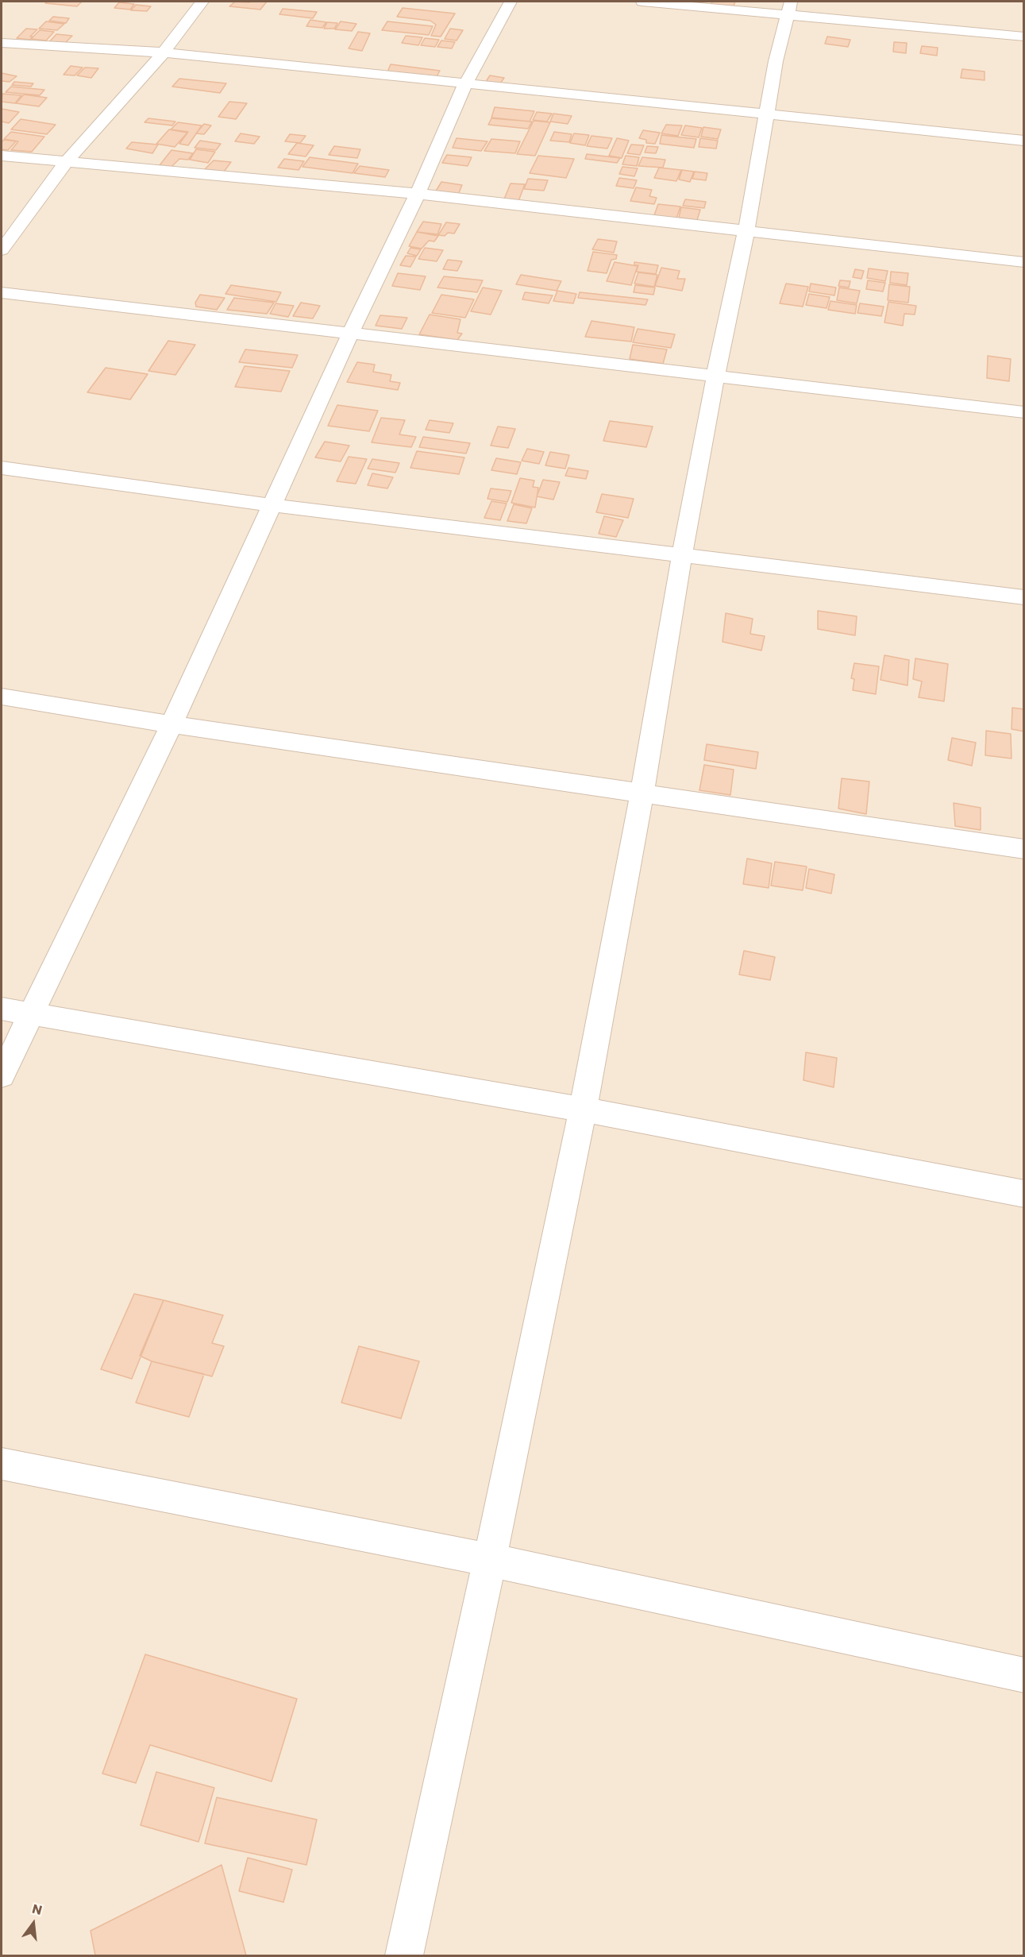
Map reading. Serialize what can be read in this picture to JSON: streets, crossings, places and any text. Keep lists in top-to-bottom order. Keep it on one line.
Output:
{"north":"top"}
